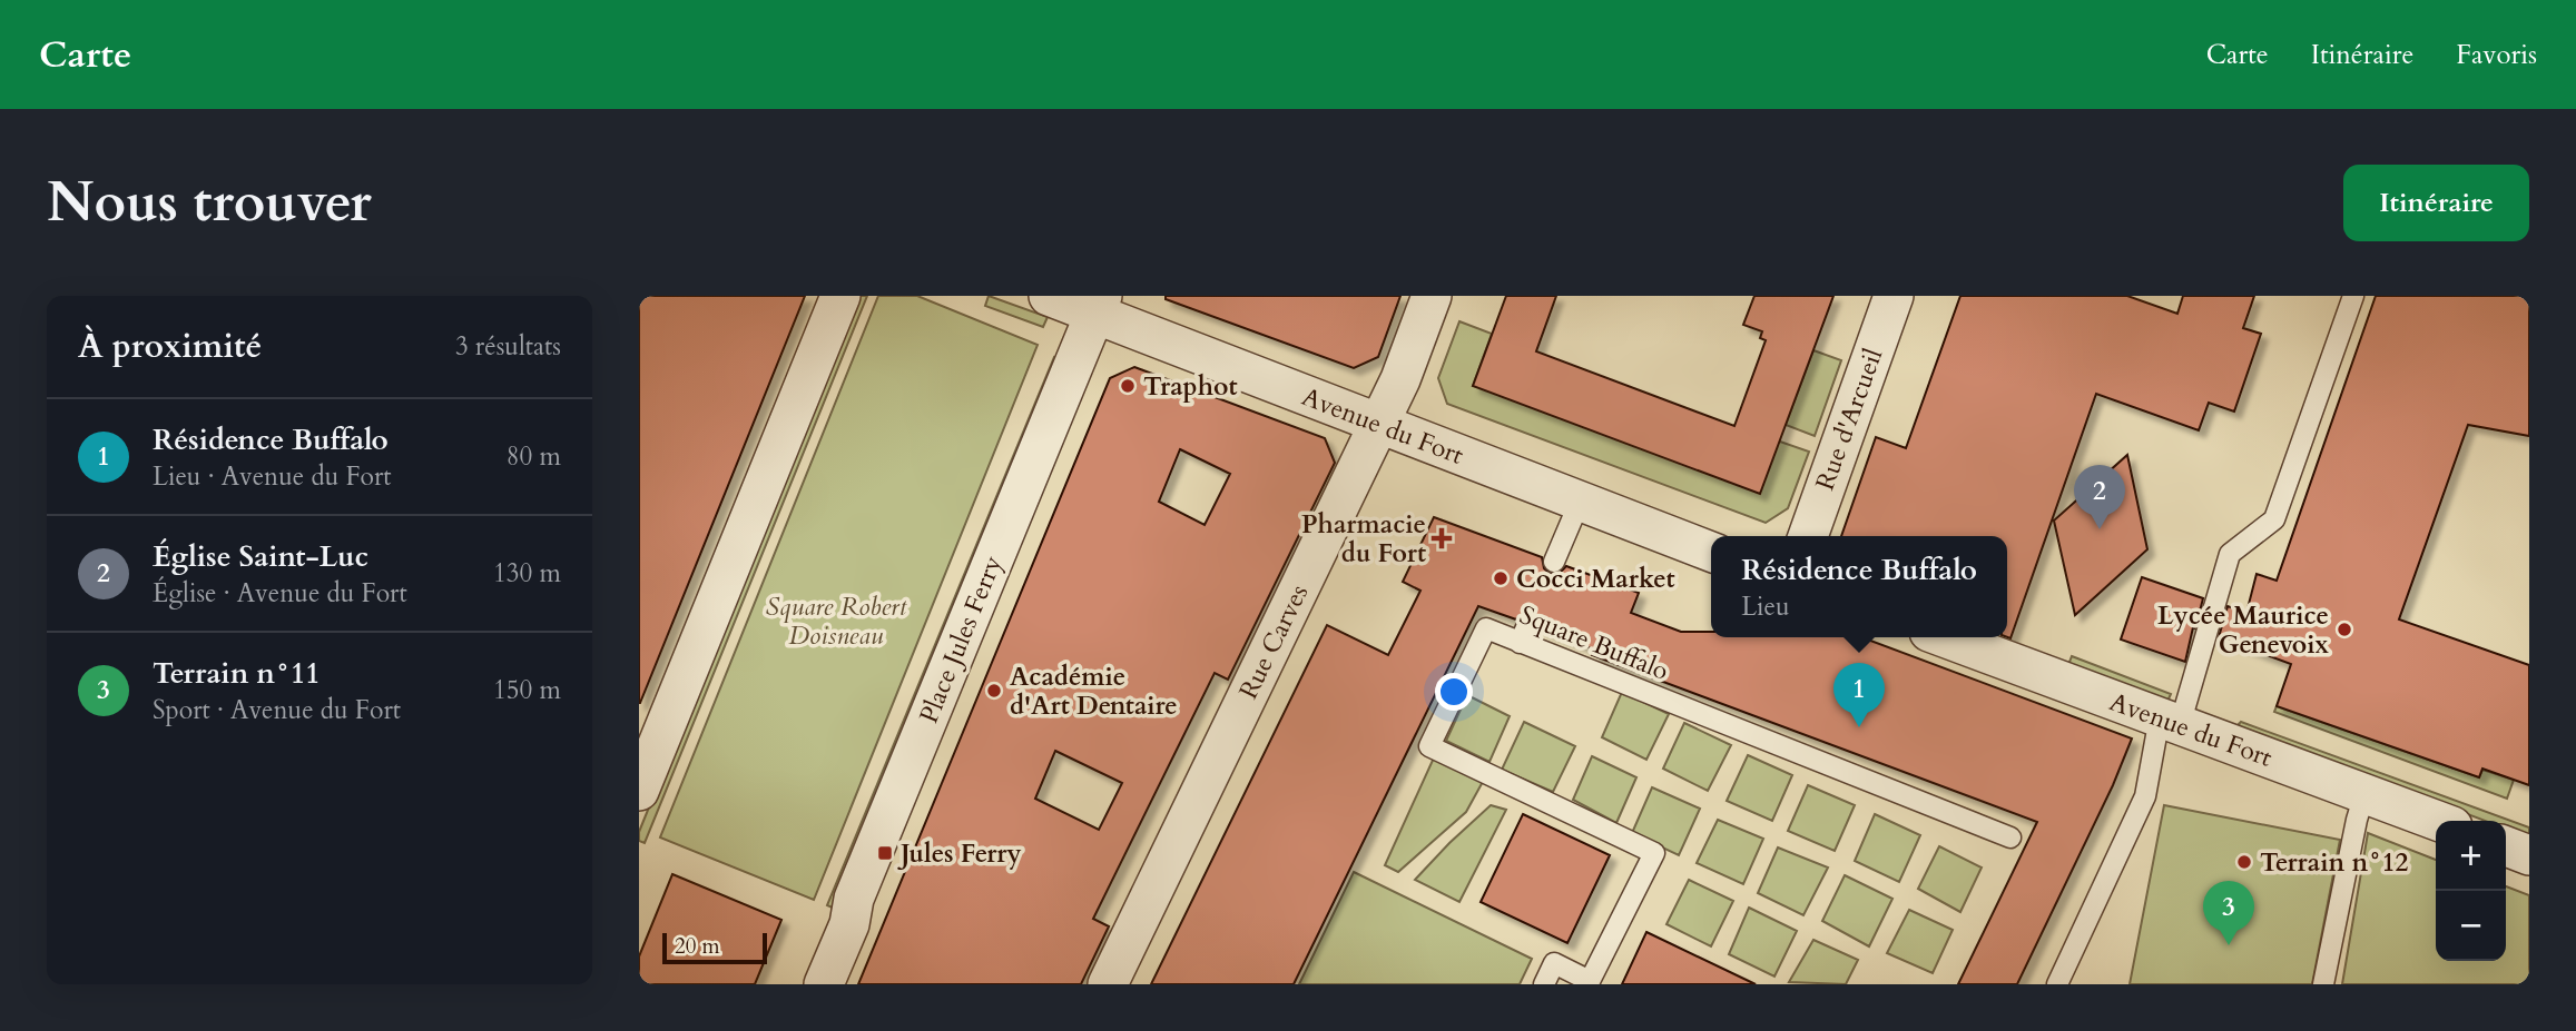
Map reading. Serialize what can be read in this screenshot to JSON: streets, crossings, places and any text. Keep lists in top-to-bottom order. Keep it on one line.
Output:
{"streets":{"street":["Rue d'Arcueil","Avenue du Fort","Place Jules Ferry","Rue Carves"],"lane":["Square Buffalo"]},"crossings":[["Avenue du Fort","Place Jules Ferry"],["Avenue du Fort","Rue Carves"]],"parks":["Square Robert Doisneau"],"places":{"other":["Traphot","Cocci Market","Lycée Maurice Genevoix","Académie d'Art Dentaire","Terrain n°12"],"health":["Pharmacie du Fort"],"transit":["Jules Ferry"]},"scale_bar":"20 m","page":{"header":"Carte","nav":["Carte","Itinéraire","Favoris"],"buttons":"Itinéraire","title":"Nous trouver","heading":["À proximité","3 résultats"],"list":[{"mark":"1","name":"Résidence Buffalo","note":"Lieu · Avenue du Fort","value":"80 m"},{"mark":"2","name":"Église Saint-Luc","note":"Église · Avenue du Fort","value":"130 m"},{"mark":"3","name":"Terrain n°11","note":"Sport · Avenue du Fort","value":"150 m"}],"pins":["2","1","3"],"popup":["Résidence Buffalo","Lieu"],"map_buttons":["+","−"],"scale":"20 m"}}
